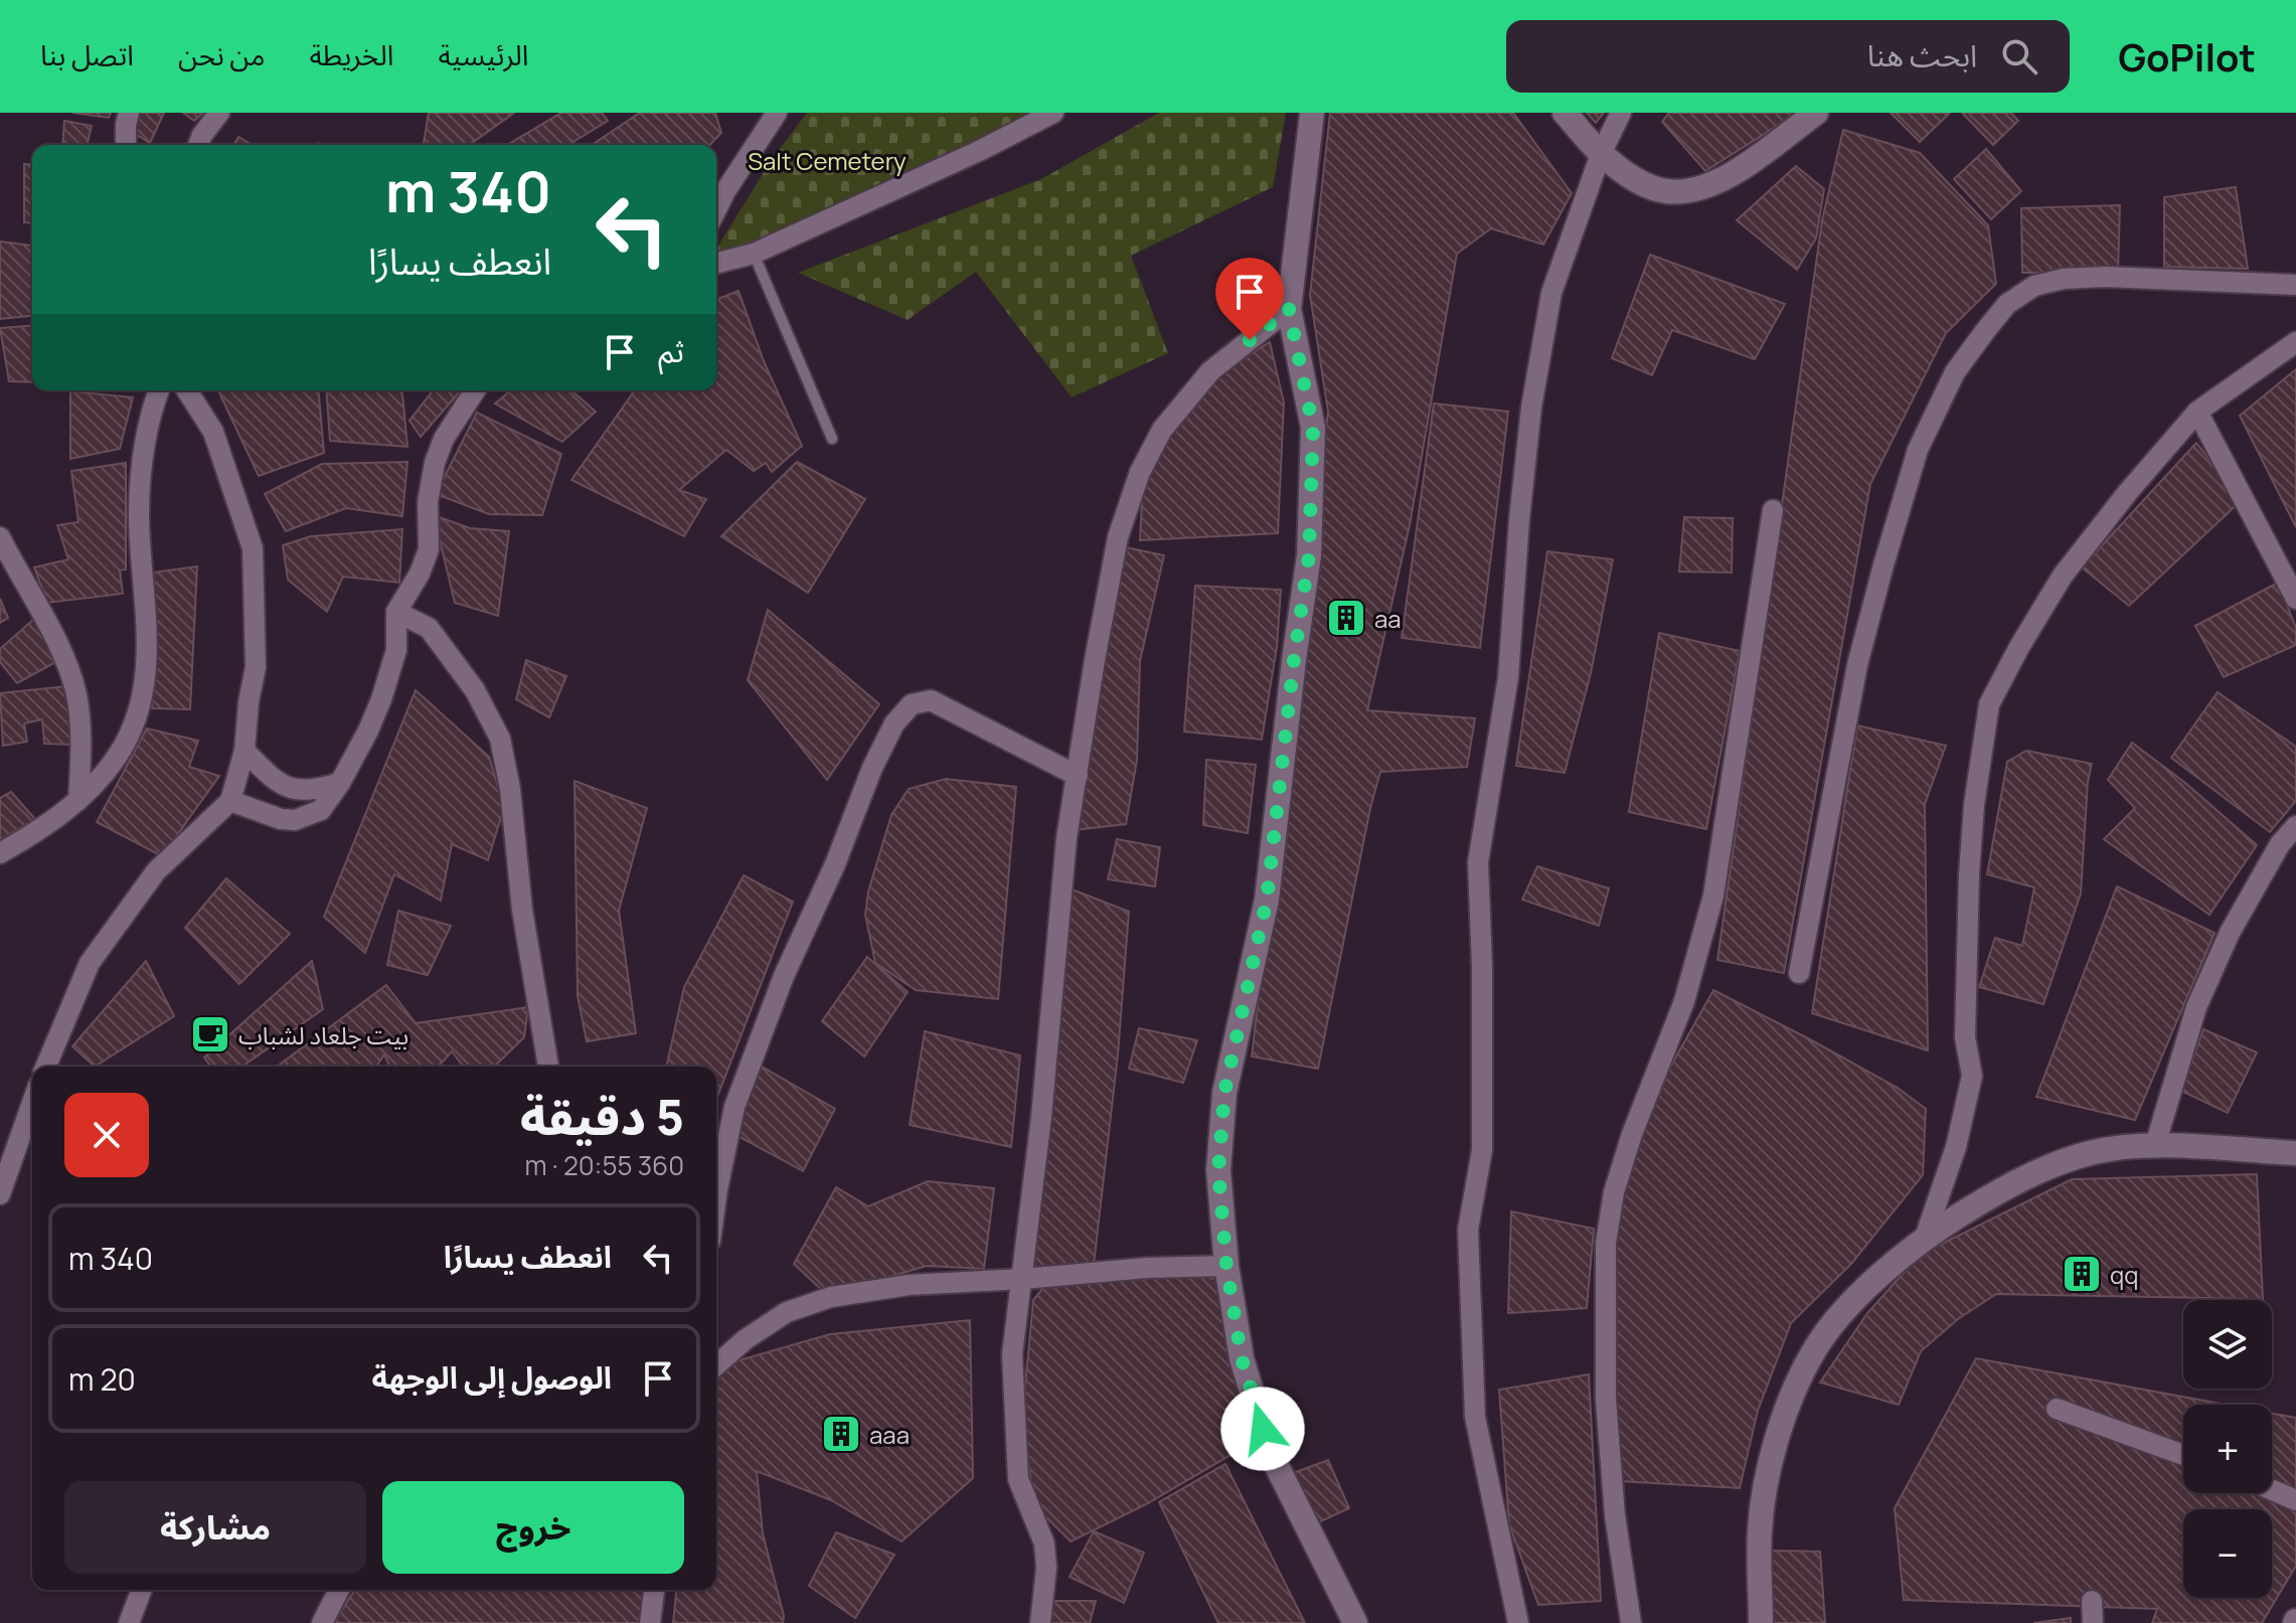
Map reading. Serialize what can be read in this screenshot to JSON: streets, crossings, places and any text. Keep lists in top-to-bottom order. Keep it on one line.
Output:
{"parks":["Salt Cemetery"],"places":{"building":["aa","qq","aaa"],"cafe":["بيت جلعاد لشباب"]},"page":{"header":"GoPilot","search":"ابحث هنا","nav":["الرئيسية","الخريطة","من نحن","اتصل بنا"],"turn":["340 m","انعطف يسارًا"],"then":"ثم","heading":["5 دقيقة","360 m · 20:55"],"list":[{"name":"انعطف يسارًا","value":"340 m"},{"name":"الوصول إلى الوجهة","value":"20 m"}],"map_buttons":["+","−"],"buttons":["خروج","مشاركة"]}}
